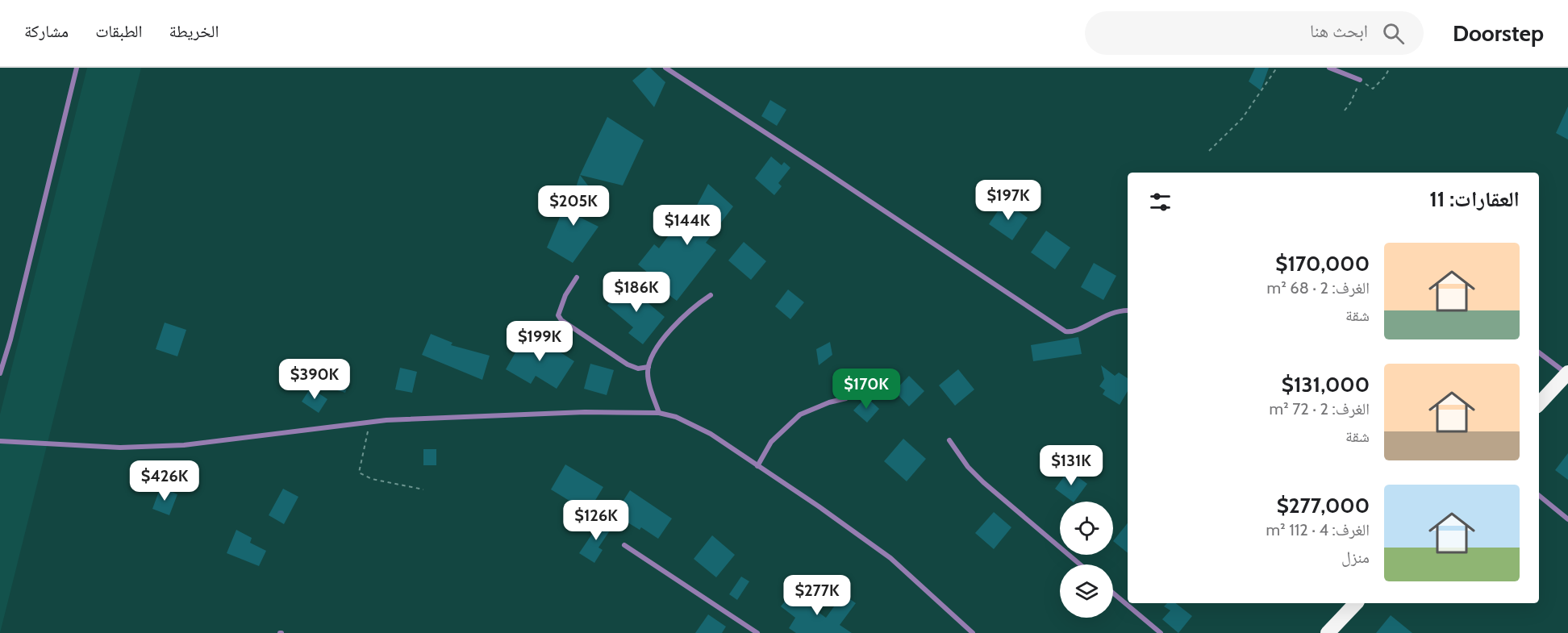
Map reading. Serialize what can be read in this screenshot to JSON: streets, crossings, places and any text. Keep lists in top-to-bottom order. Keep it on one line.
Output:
{"page":{"header":"Doorstep","search":"ابحث هنا","nav":["الخريطة","الطبقات","مشاركة"],"heading":"العقارات: 11","price":["$197K","$205K","$144K","$186K","$199K","$390K","$170K","$131K","$426K","$126K","$277K"],"list":[{"name":"$170,000","note":"الغرف: 2 · 68 m² · شقة"},{"name":"$131,000","note":"الغرف: 2 · 72 m² · شقة"},{"name":"$277,000","note":"الغرف: 4 · 112 m² · منزل"}]}}
